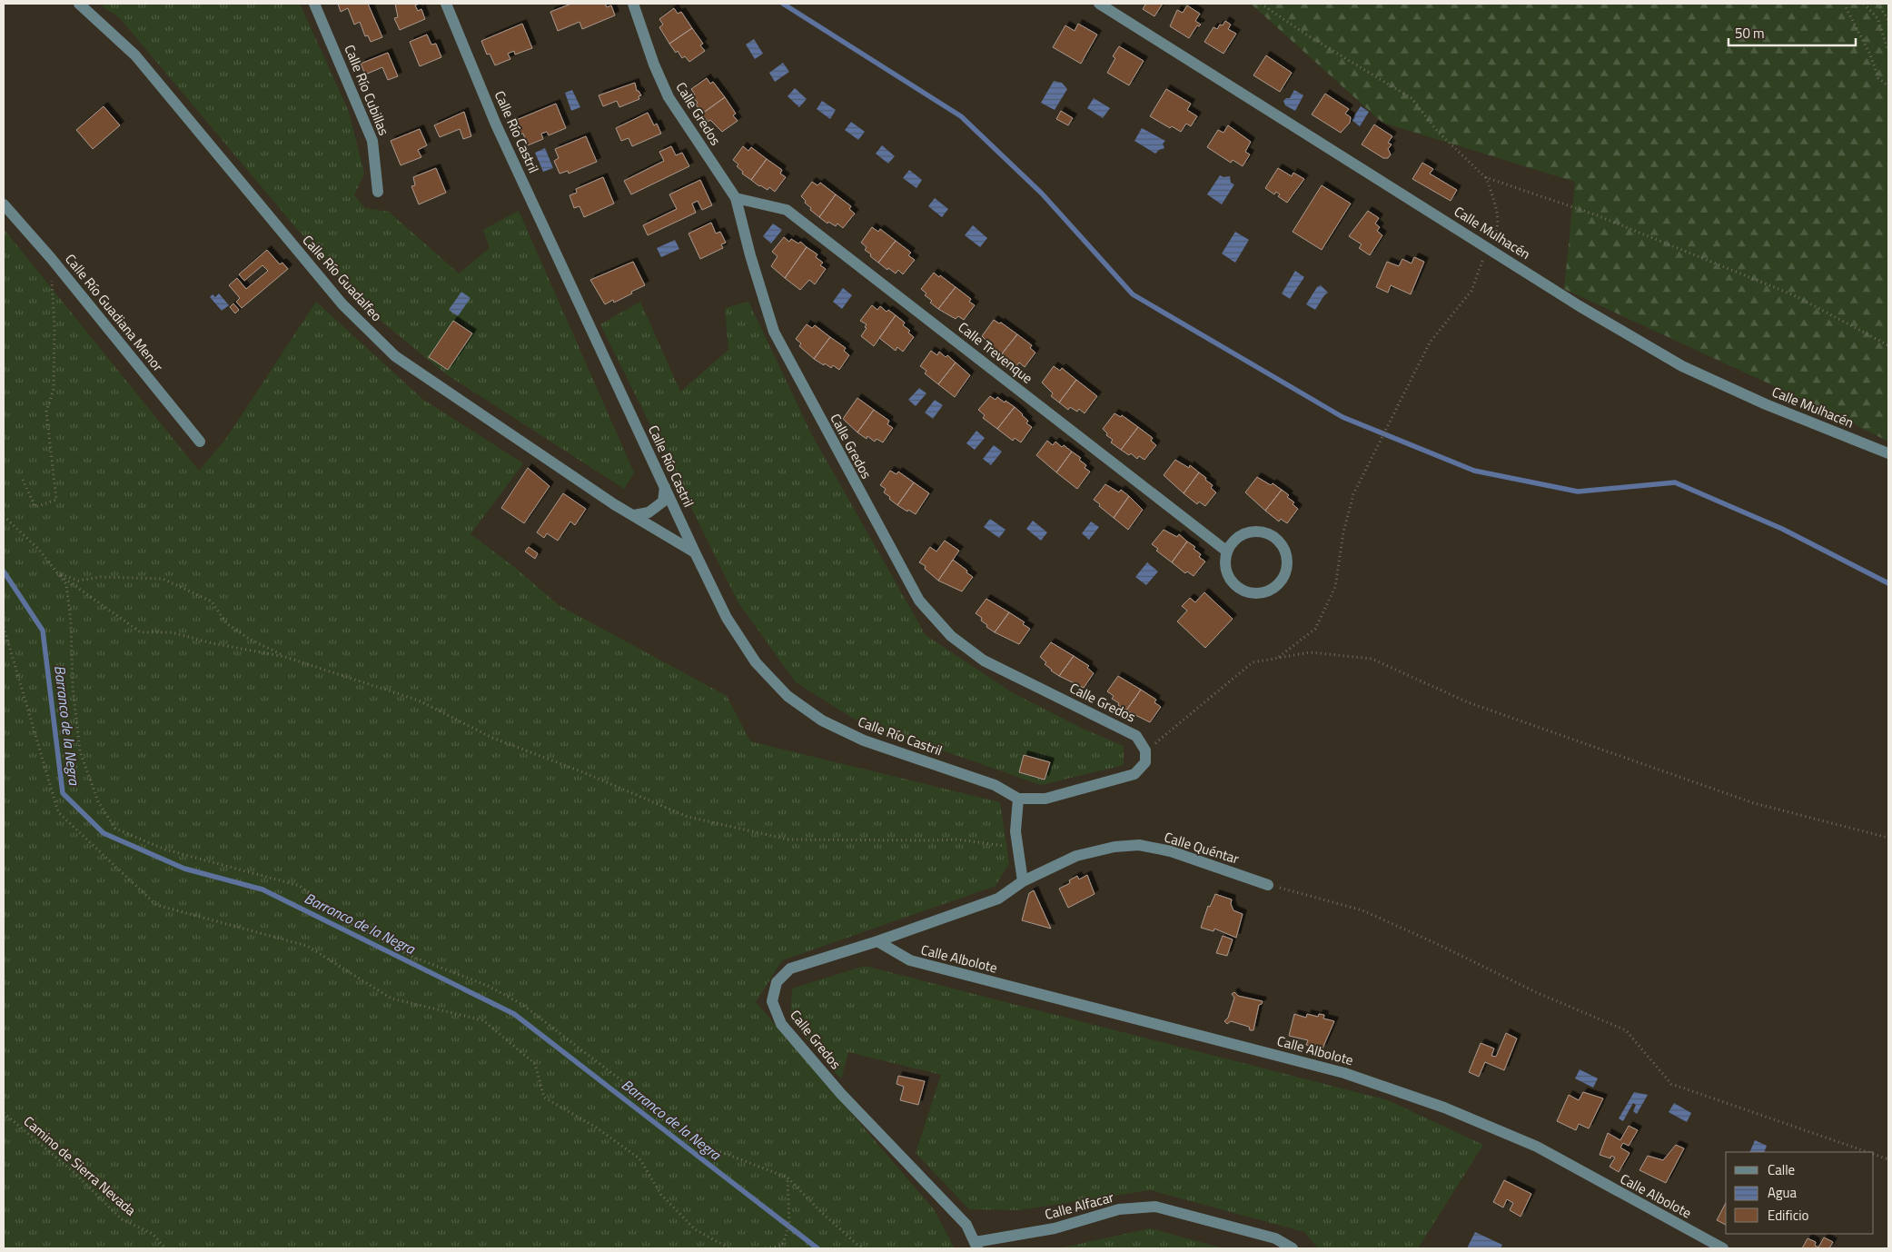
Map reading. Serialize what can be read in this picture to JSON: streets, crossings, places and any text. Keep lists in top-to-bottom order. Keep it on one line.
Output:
{"streets":{"street":["Calle Río Cubillas","Calle Gredos","Calle Río Castril","Calle Mulhacén","Calle Río Guadalfeo","Calle Río Guadiana Menor","Calle Trevenque","Calle Quéntar","Calle Albolote","Calle Alfacar"],"path":["Camino de Sierra Nevada"]},"crossings":[["Calle Gredos","Calle Trevenque"],["Calle Gredos","Calle Quéntar"],["Calle Gredos","Calle Albolote"],["Calle Gredos","Calle Alfacar"],["Calle Río Castril","Calle Río Guadalfeo"]],"water":["Barranco de la Negra"],"legend":["Calle","Agua","Edificio"],"scale_bar":"50 m"}
